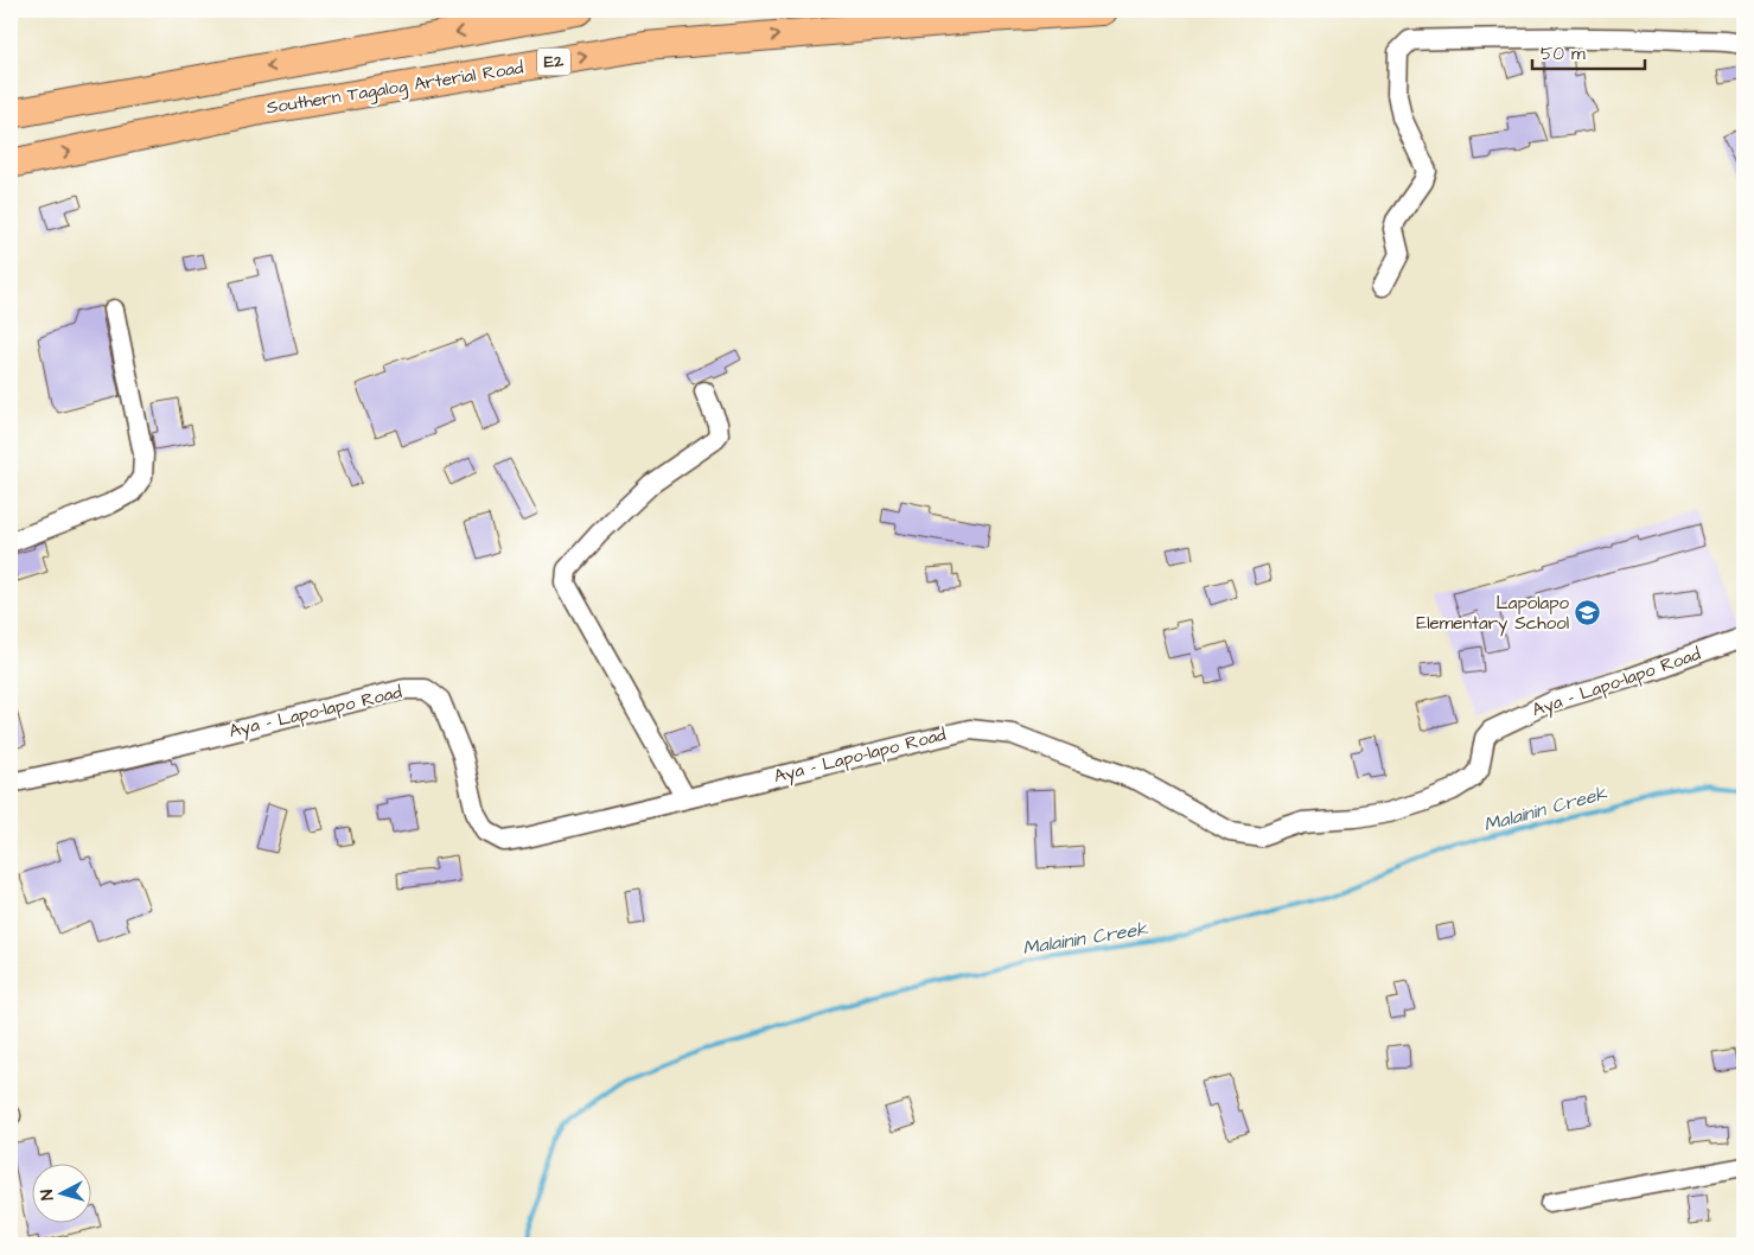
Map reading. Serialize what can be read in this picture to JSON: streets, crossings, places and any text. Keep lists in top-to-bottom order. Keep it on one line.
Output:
{"streets":{"highway":["E2","Southern Tagalog Arterial Road"],"street":["Aya - Lapo-lapo Road"]},"water":["Malainin Creek"],"places":{"school or university":["Lapolapo Elementary School"]},"scale_bar":"50 m","north":"left"}
